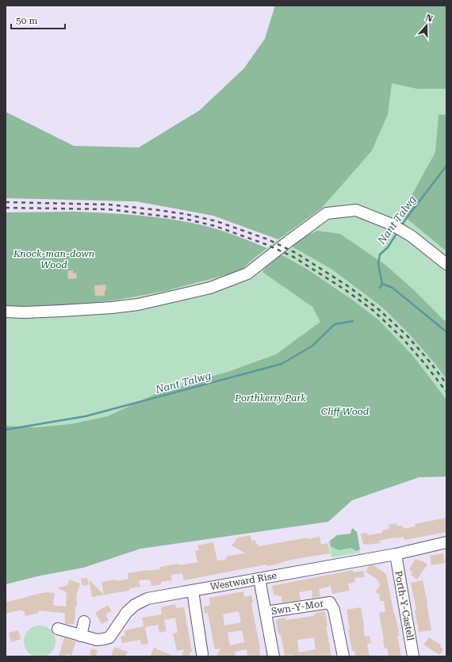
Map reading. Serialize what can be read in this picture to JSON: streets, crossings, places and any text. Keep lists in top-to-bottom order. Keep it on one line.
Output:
{"streets":{"street":["Westward Rise","Porth-Y-Castell","Swn-Y-Mor"]},"crossings":[["Westward Rise","Porth-Y-Castell"]],"water":["Nant Talwg"],"parks":["Knock-man-down Wood","Porthkerry Park","Cliff Wood"],"scale_bar":"50 m","north":"top"}
